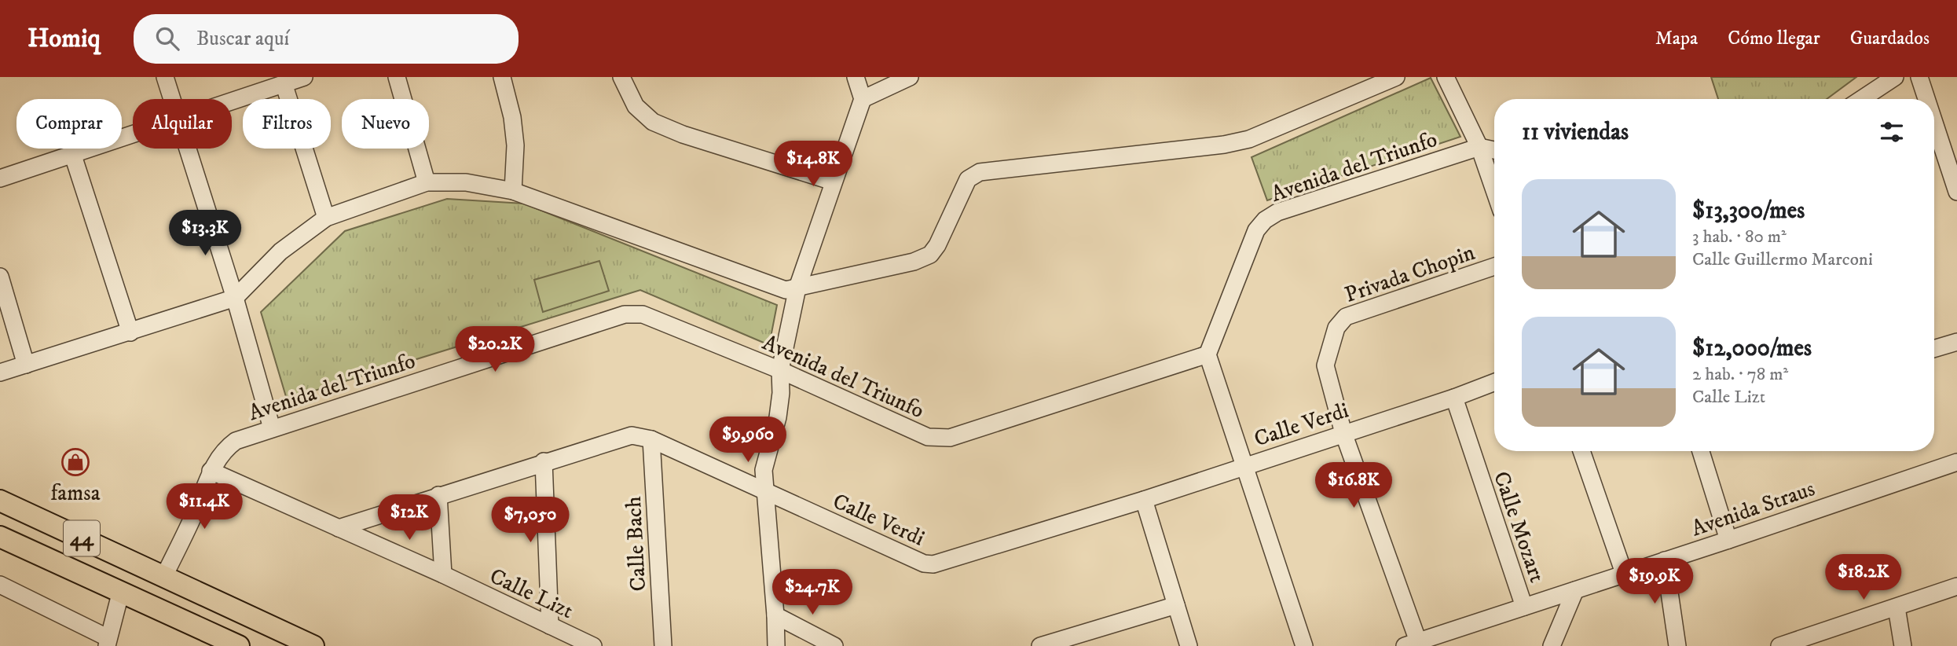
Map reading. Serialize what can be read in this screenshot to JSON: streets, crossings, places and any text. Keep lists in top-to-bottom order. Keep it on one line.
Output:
{"streets":{"main road":["44"],"street":["Avenida del Triunfo","Privada Chopin","Calle Verdi","Avenida Straus","Calle Mozart","Calle Bach","Calle Lizt"]},"crossings":[["Avenida del Triunfo","44"],["Avenida del Triunfo","Calle Lizt"],["Privada Chopin","Calle Verdi"],["Privada Chopin","Avenida Straus"],["Calle Verdi","Calle Mozart"],["Calle Verdi","Calle Bach"],["Calle Verdi","Calle Lizt"],["Avenida Straus","Calle Mozart"]],"places":{"shop":["famsa"]},"page":{"header":"Homiq","search":"Buscar aquí","nav":["Mapa","Cómo llegar","Guardados"],"chip":["Comprar","Alquilar","Filtros","Nuevo"],"heading":"11 viviendas","price":["$14.8K","$13.3K","$20.2K","$9,960","$16.8K","$11.4K","$12K","$7,050","$18.2K","$19.9K","$24.7K"],"list":[{"name":"$13,300/mes","note":"3 hab. · 80 m² · Calle Guillermo Marconi"},{"name":"$12,000/mes","note":"2 hab. · 78 m² · Calle Lizt"}]}}
